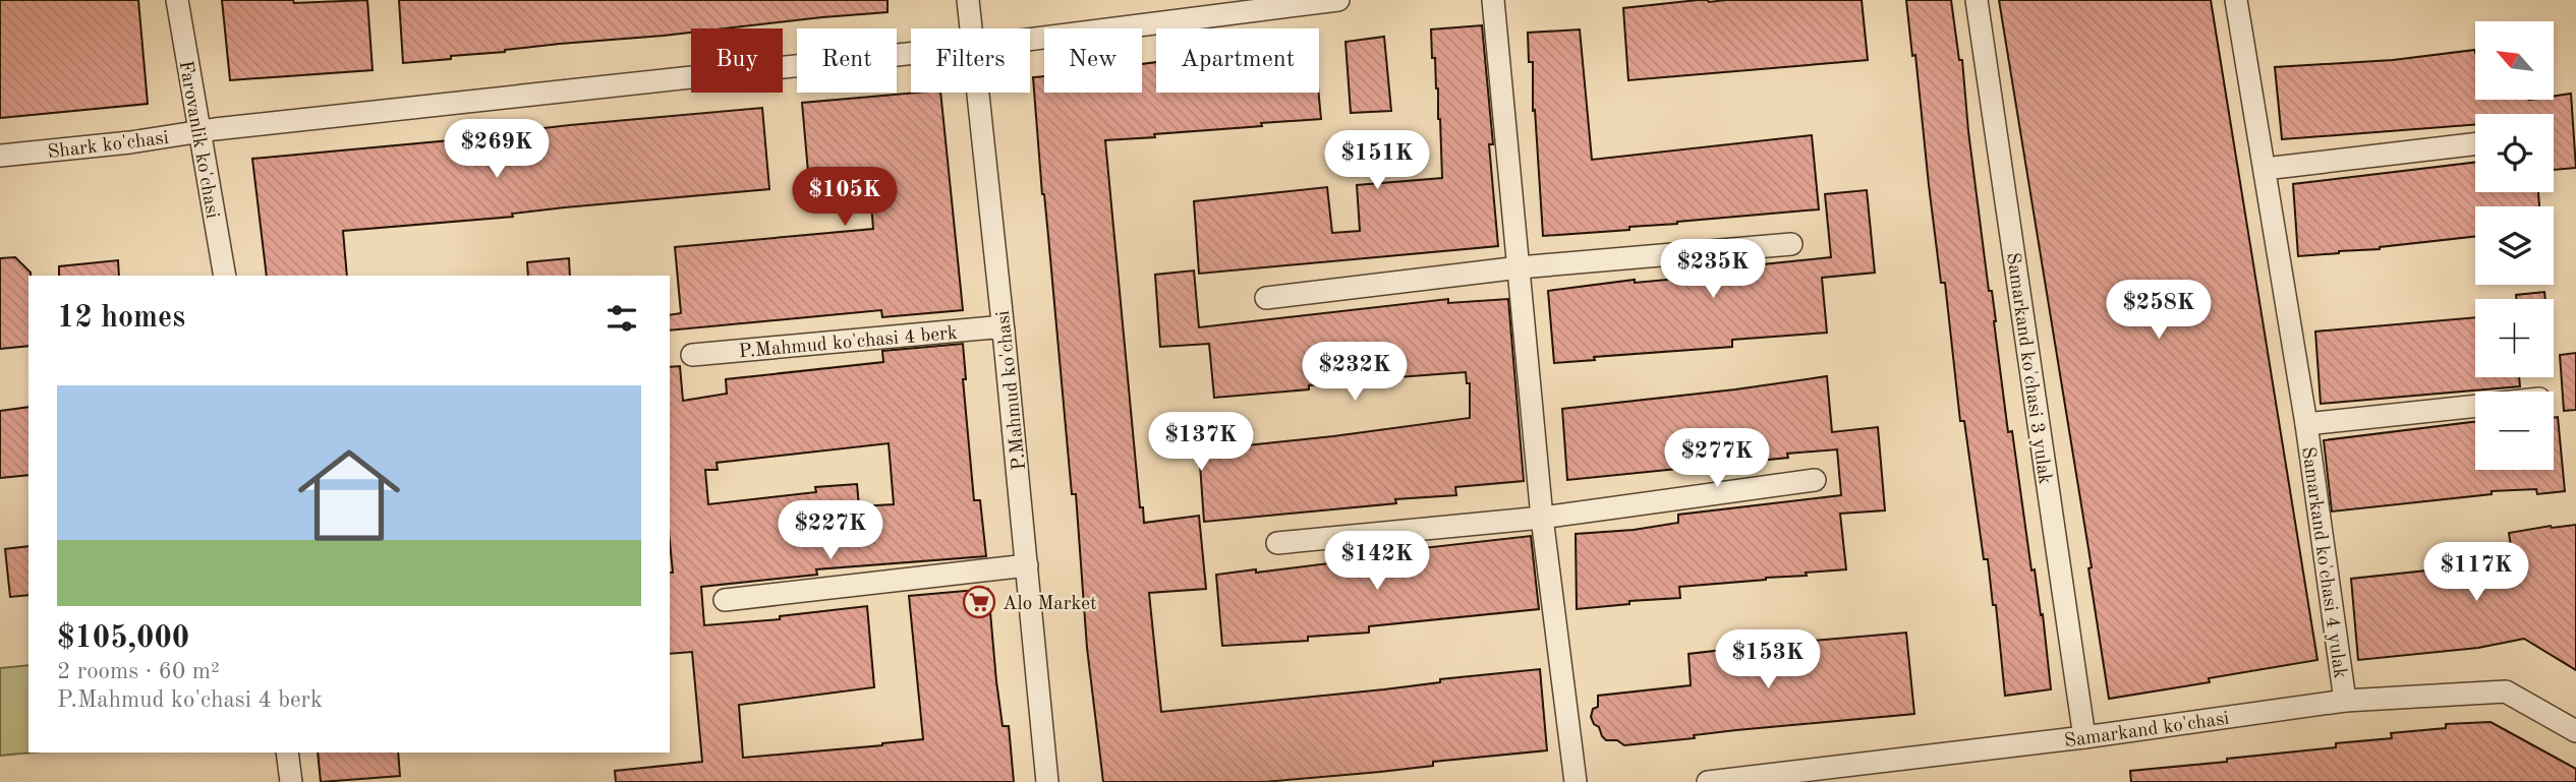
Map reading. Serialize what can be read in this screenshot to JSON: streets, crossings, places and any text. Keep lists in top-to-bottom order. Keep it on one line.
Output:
{"streets":{"street":["Farovanlik ko'chasi","Shark ko'chasi","P.Mahmud ko'chasi 4 berk","Samarkand ko'chasi 3 yulak","P.Mahmud ko'chasi","Samarkand ko'chasi 4 yulak","Samarkand ko'chasi"]},"crossings":[["Farovanlik ko'chasi","Shark ko'chasi"],["P.Mahmud ko'chasi 4 berk","P.Mahmud ko'chasi"],["Samarkand ko'chasi 3 yulak","Samarkand ko'chasi"],["Samarkand ko'chasi 4 yulak","Samarkand ko'chasi"]],"places":{"supermarket":["Alo Market"]},"north":"top left","page":{"map_buttons":["+","−"],"chip":["Buy","Rent","Filters","New","Apartment"],"price":["$269K","$151K","$105K","$235K","$258K","$232K","$137K","$277K","$227K","$142K","$117K","$153K"],"heading":"12 homes","list":[{"name":"$105,000","note":"2 rooms · 60 m² · P.Mahmud ko'chasi 4 berk"}]}}
